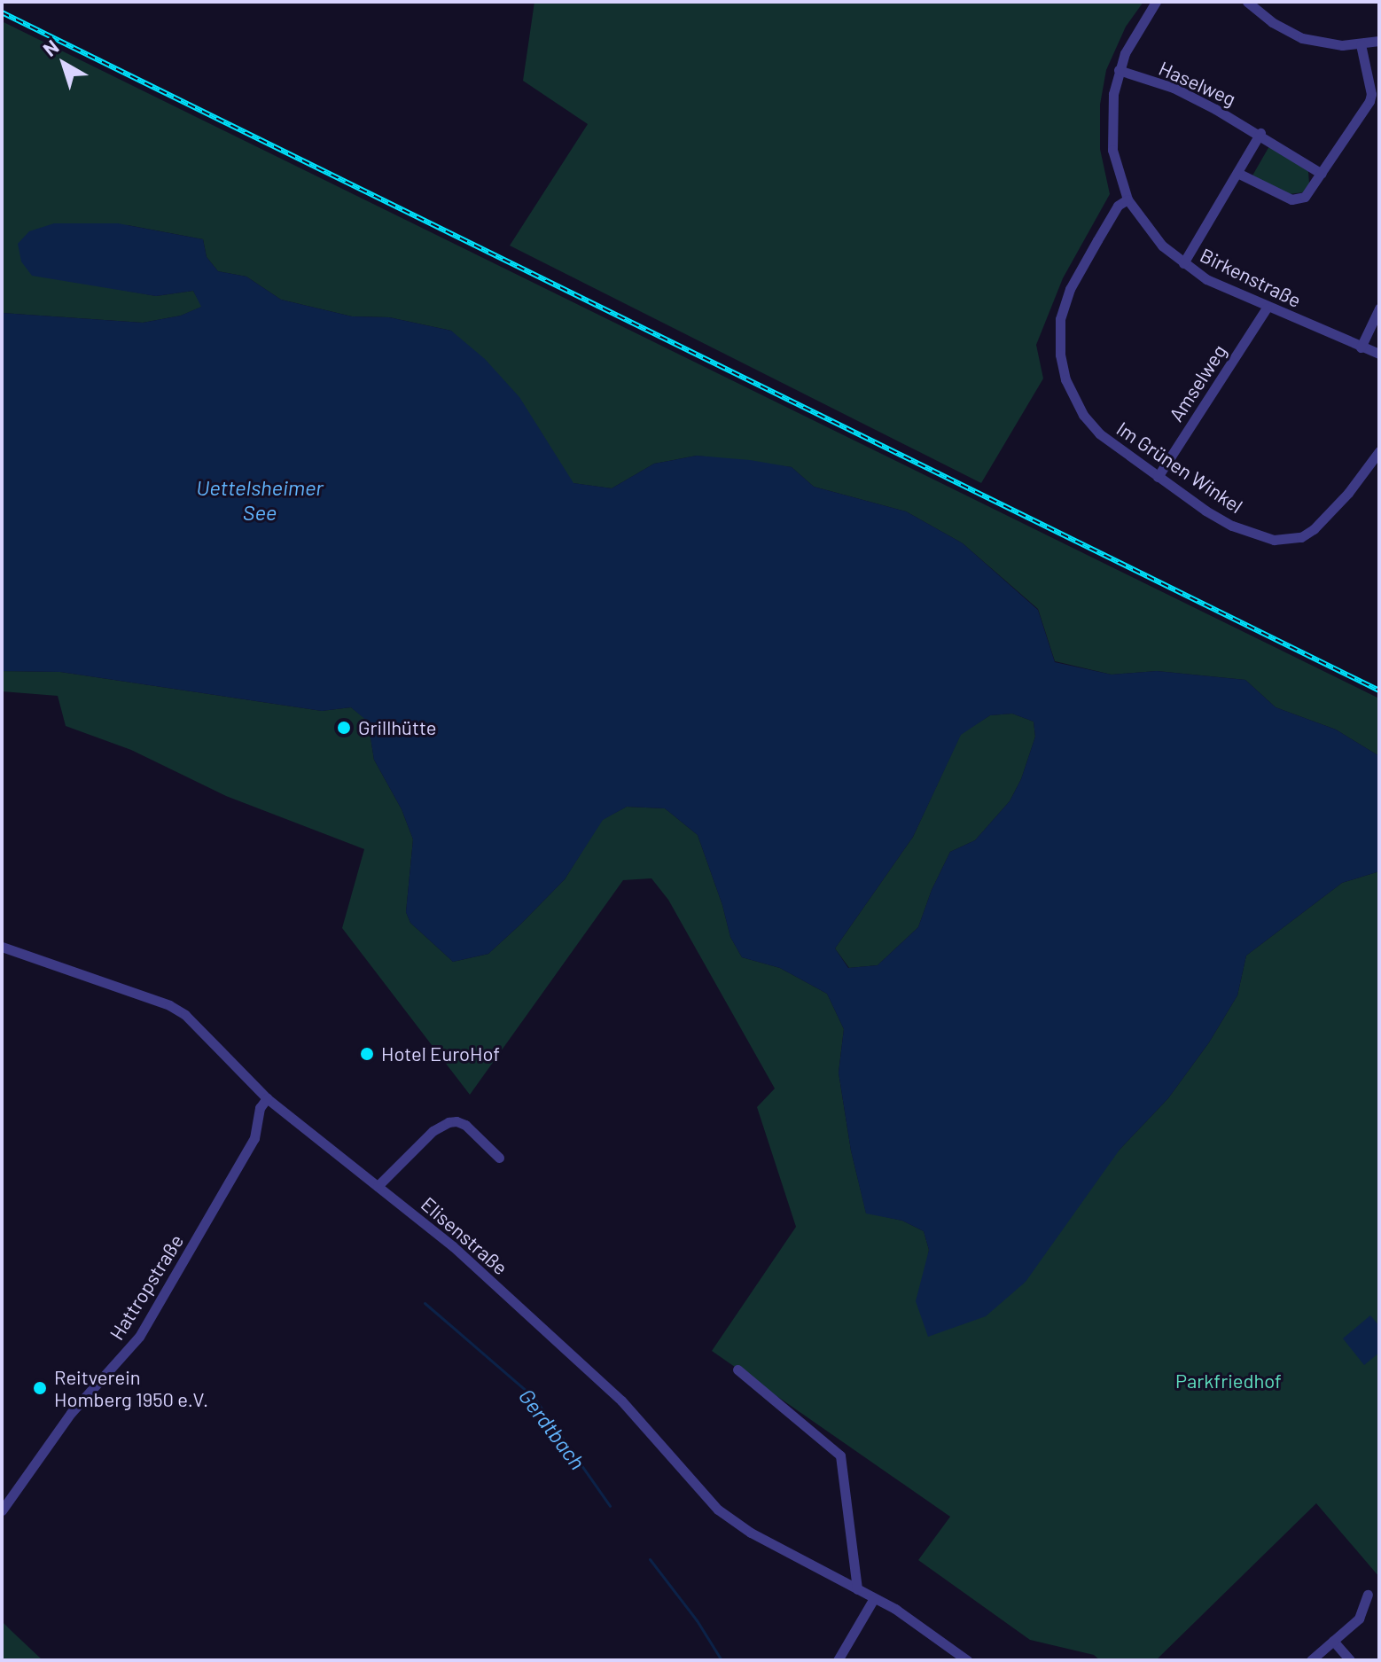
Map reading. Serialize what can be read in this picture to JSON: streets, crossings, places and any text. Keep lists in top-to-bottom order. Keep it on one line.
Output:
{"streets":{"street":["Haselweg","Birkenstraße","Amselweg","Im Grünen Winkel","Elisenstraße","Hattropstraße"]},"crossings":[["Haselweg","Birkenstraße"],["Birkenstraße","Amselweg"],["Birkenstraße","Im Grünen Winkel"],["Amselweg","Im Grünen Winkel"],["Elisenstraße","Hattropstraße"]],"water":["Uettelsheimer See","Gerdtbach"],"parks":["Parkfriedhof"],"places":["Grillhütte","Hotel EuroHof","Reitverein Homberg 1950 e.V."],"north":"top left"}
